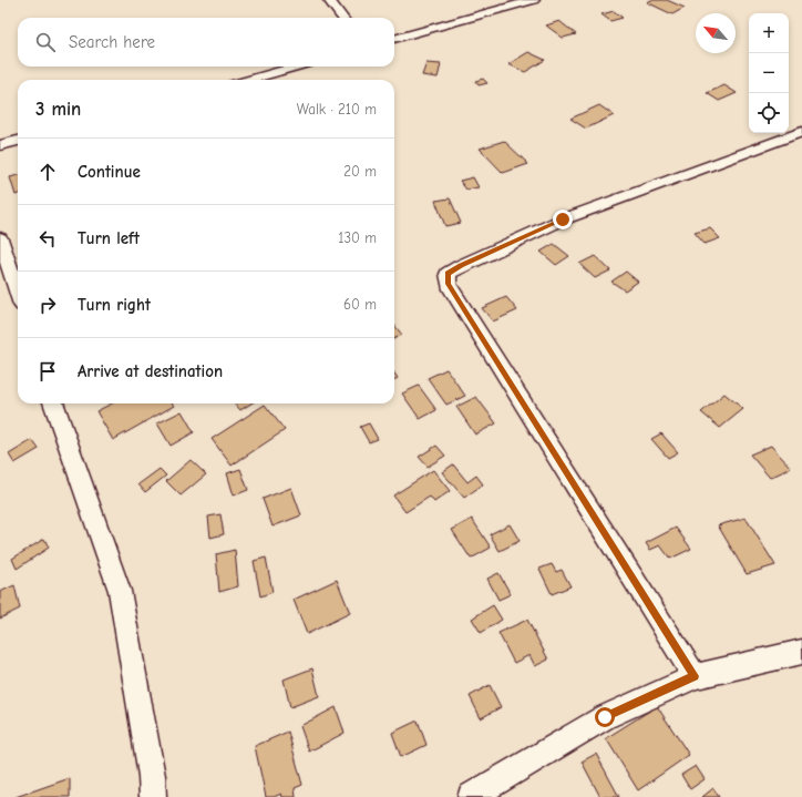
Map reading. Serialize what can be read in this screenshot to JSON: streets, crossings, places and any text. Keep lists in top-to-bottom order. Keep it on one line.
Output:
{"north":"top left","page":{"map_buttons":["+","−"],"search":"Search here","heading":["3 min","Walk · 210 m"],"list":[["Continue","20 m"],["Turn left","130 m"],["Turn right","60 m"],"Arrive at destination"]}}
